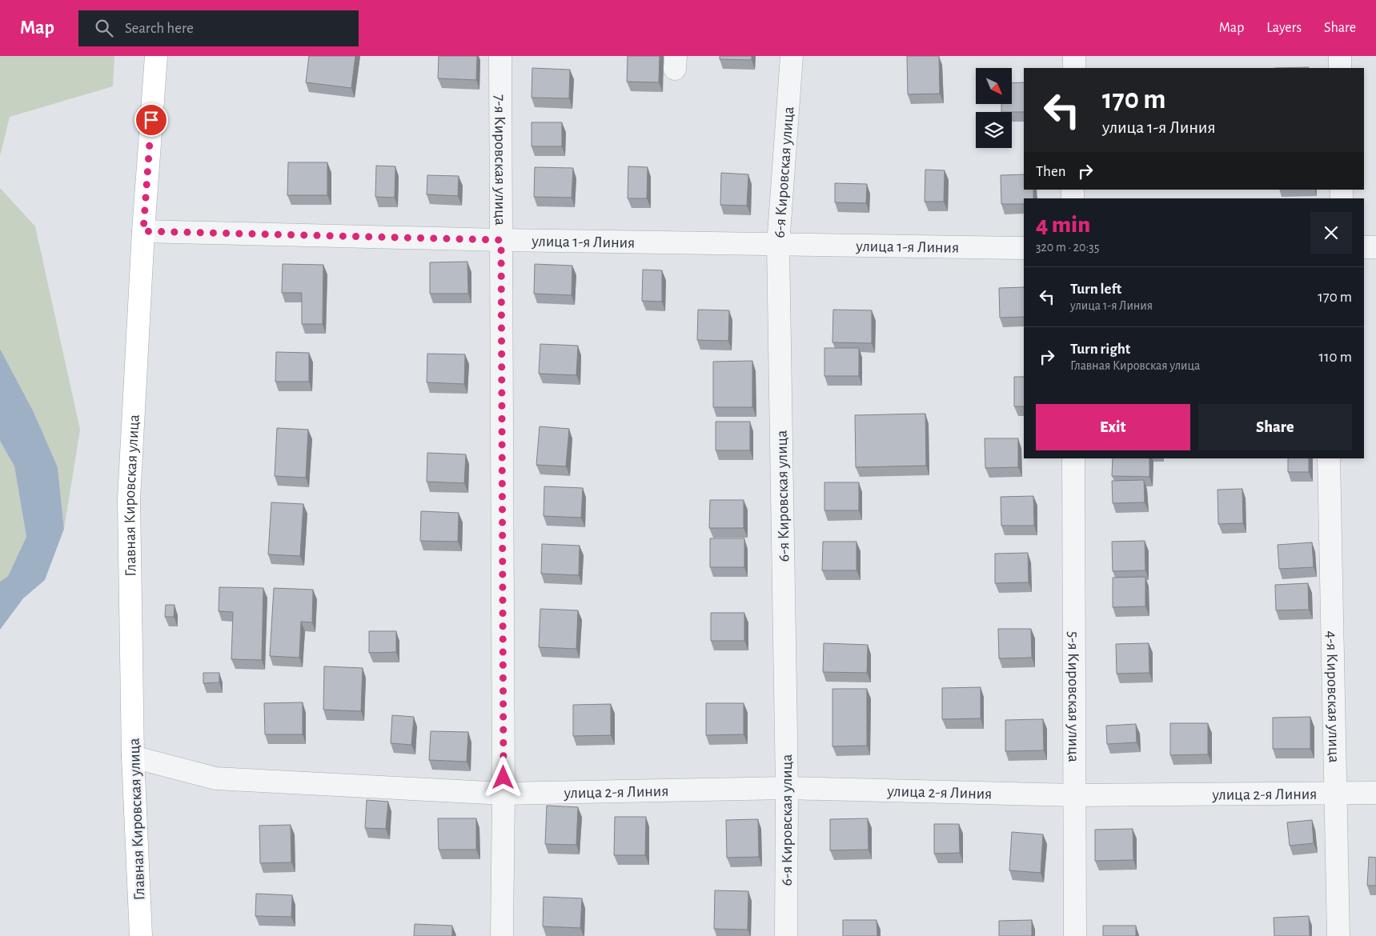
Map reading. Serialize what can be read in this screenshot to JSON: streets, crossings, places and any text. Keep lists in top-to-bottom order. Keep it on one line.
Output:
{"streets":{"main road":["Главная Кировская улица"],"street":["7-я Кировская улица","6-я Кировская улица","улица 1-я Линия","5-я Кировская улица","4-я Кировская улица","улица 2-я Линия"]},"crossings":[["7-я Кировская улица","улица 1-я Линия"],["7-я Кировская улица","улица 2-я Линия"],["6-я Кировская улица","улица 1-я Линия"],["6-я Кировская улица","улица 2-я Линия"],["улица 1-я Линия","Главная Кировская улица"],["Главная Кировская улица","улица 2-я Линия"],["5-я Кировская улица","улица 2-я Линия"],["4-я Кировская улица","улица 2-я Линия"]],"north":"bottom right","page":{"header":"Map","search":"Search here","nav":["Map","Layers","Share"],"turn":["170 m","улица 1-я Линия"],"then":"Then","heading":["4 min","320 m · 20:35"],"list":[{"name":"Turn left","note":"улица 1-я Линия","value":"170 m"},{"name":"Turn right","note":"Главная Кировская улица","value":"110 m"}],"buttons":["Exit","Share"]}}
